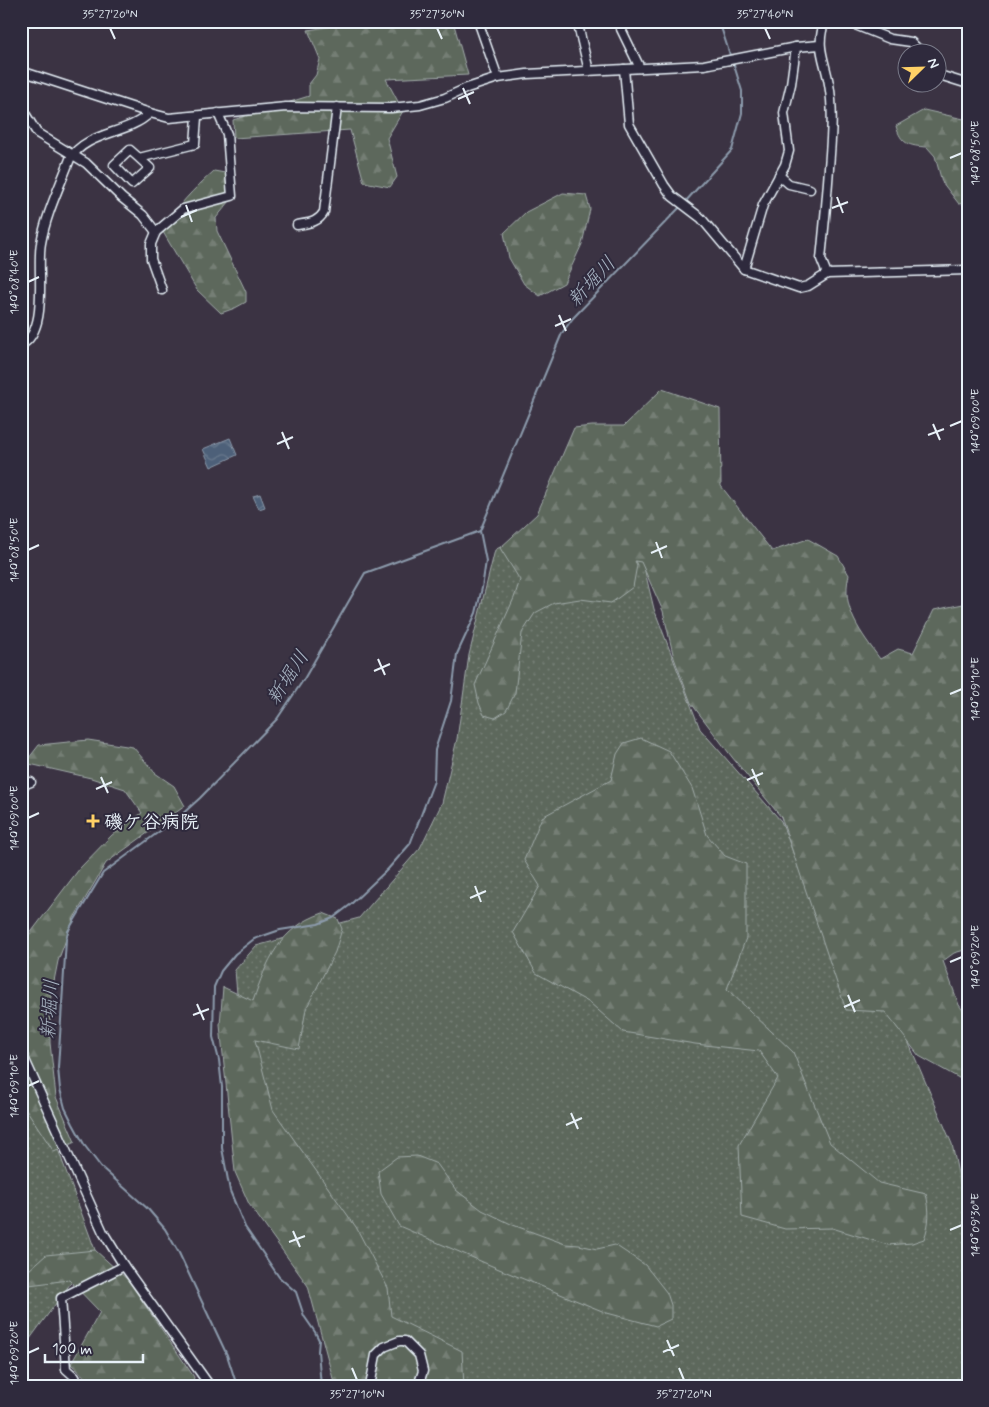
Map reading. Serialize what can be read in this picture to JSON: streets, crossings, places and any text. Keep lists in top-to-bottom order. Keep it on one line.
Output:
{"water":["新堀川"],"places":{"health":["磯ケ谷病院"]},"scale_bar":"100 m","north":"top right","coordinates":["35°27'20\"N","35°27'30\"N","35°27'40\"N","140°08'50\"E","140°08'40\"E","140°09'00\"E","140°09'10\"E","140°09'20\"E","140°09'30\"E","35°27'10\"N"]}
